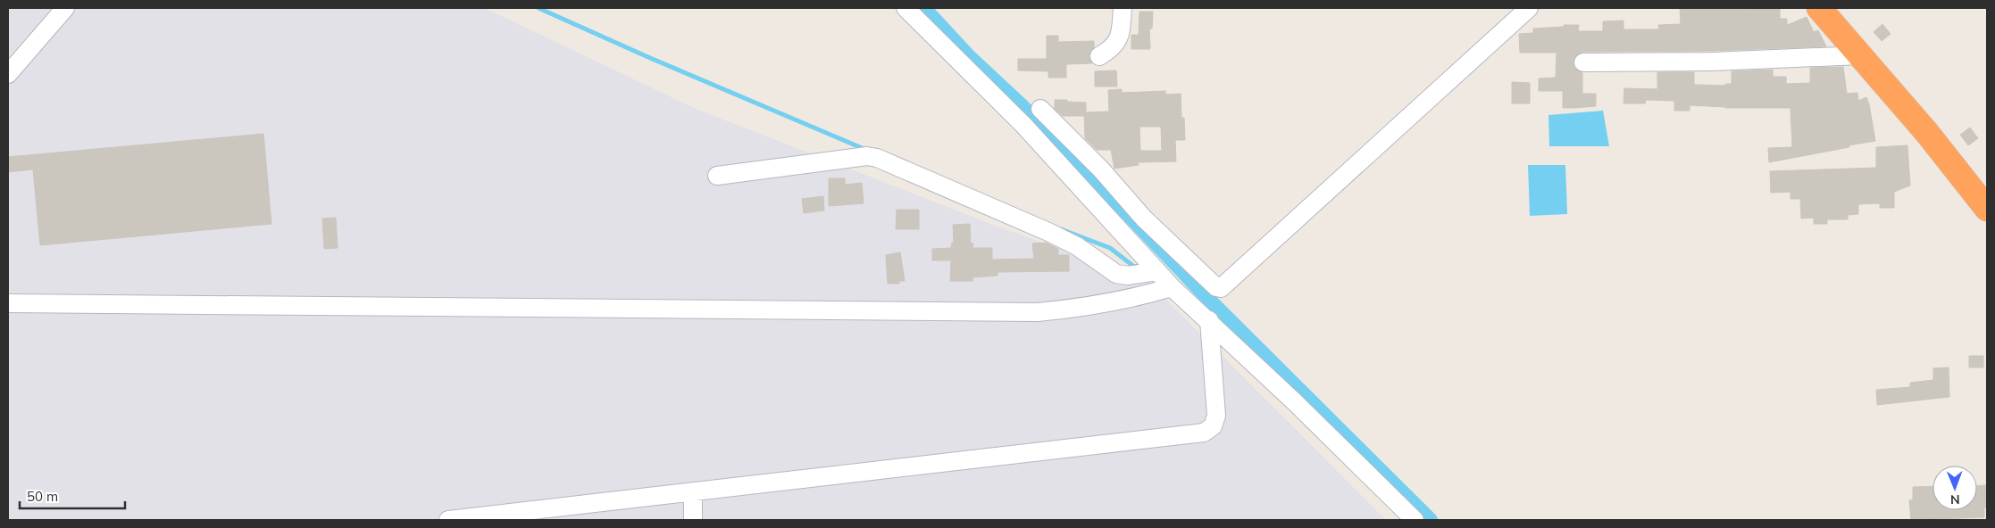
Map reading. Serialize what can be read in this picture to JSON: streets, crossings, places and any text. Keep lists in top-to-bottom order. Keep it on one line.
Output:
{"scale_bar":"50 m","north":"bottom"}
